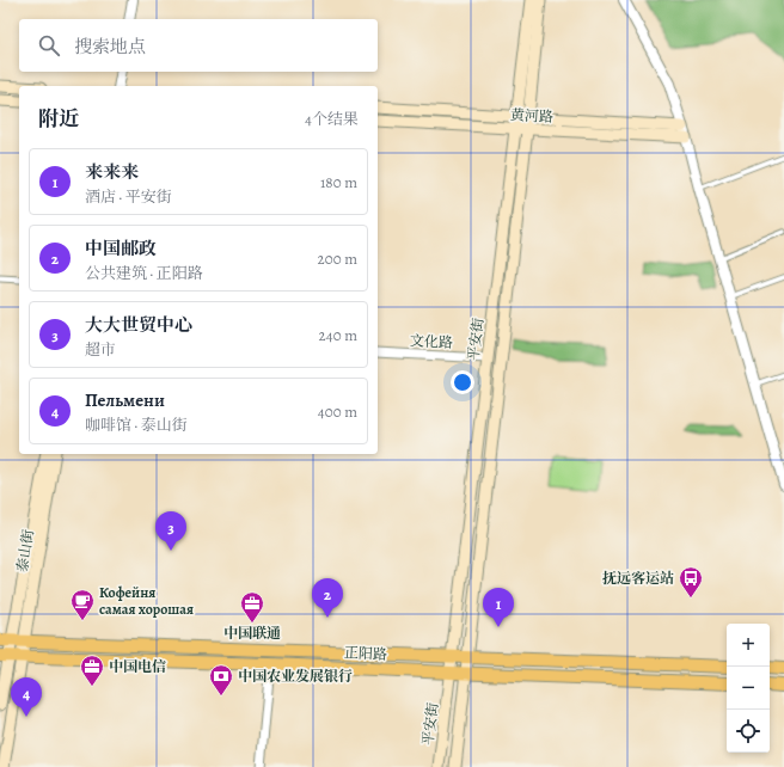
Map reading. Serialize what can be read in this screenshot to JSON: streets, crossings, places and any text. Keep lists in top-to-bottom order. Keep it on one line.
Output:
{"streets":{"main road":["黄河路","平安街","泰山街","正阳路"],"street":["文化路"]},"crossings":[["黄河路","平安街"],["平安街","文化路"],["平安街","正阳路"],["泰山街","正阳路"]],"places":{"bus stop":["抚远客运站"],"cafe":["Кофейня самая хорошая"],"office":["中国联通","中国电信"],"bank":["中国农业发展银行"]},"page":{"search":"搜索地点","heading":["附近","4个结果"],"list":[{"mark":"1","name":"来来来","note":"酒店 · 平安街","value":"180 m"},{"mark":"2","name":"中国邮政","note":"公共建筑 · 正阳路","value":"200 m"},{"mark":"3","name":"大大世贸中心","note":"超市","value":"240 m"},{"mark":"4","name":"Пельмени","note":"咖啡馆 · 泰山街","value":"400 m"}],"pins":["3","2","1","4"],"map_buttons":["+","−"]}}
